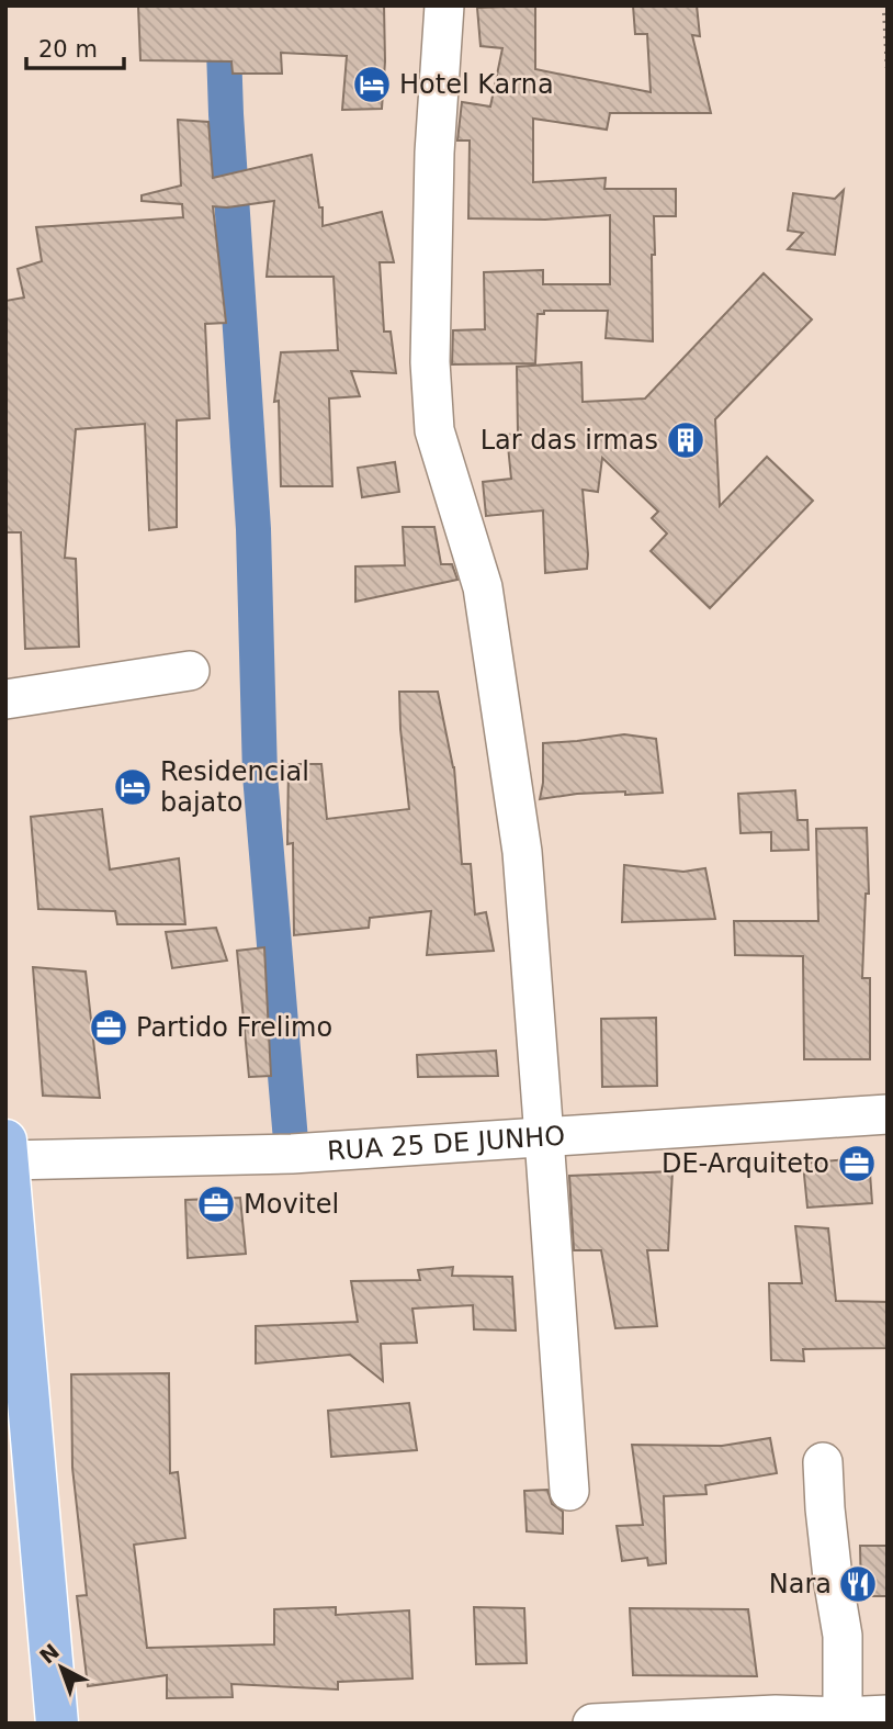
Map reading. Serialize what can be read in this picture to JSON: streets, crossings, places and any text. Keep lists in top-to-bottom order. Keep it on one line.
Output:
{"streets":{"street":["RUA 25 DE JUNHO"]},"places":{"hotel":["Hotel Karna","Residencial bajato"],"building":["Lar das irmas"],"office":["Partido Frelimo","DE-Arquiteto","Movitel"],"restaurant":["Nara"]},"scale_bar":"20 m","north":"top left"}
